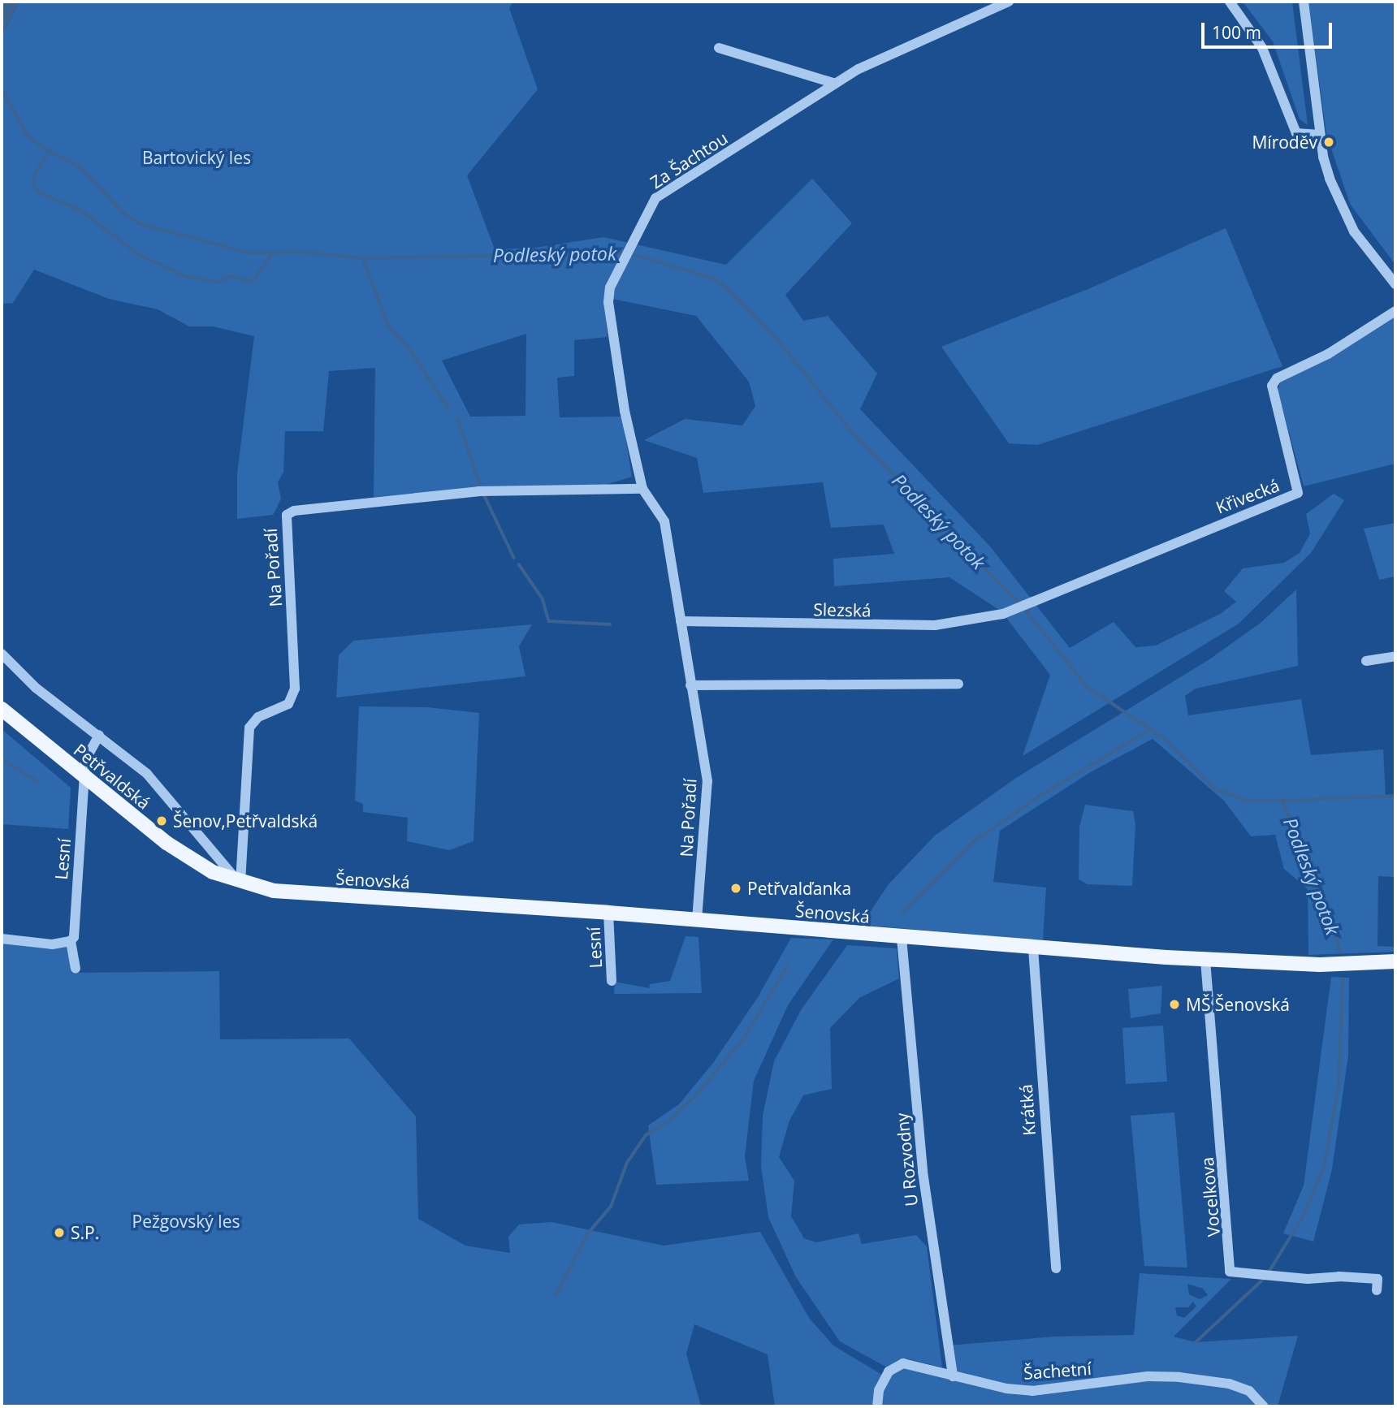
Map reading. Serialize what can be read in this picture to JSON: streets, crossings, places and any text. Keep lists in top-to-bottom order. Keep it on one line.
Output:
{"streets":{"main road":["Petřvaldská","Šenovská"],"street":["Za Šachtou","Křivecká","Na Pořadí","Slezská","Lesní","Krátká","U Rozvodny","Vocelkova","Šachetní"]},"crossings":[["Za Šachtou","Na Pořadí"],["Křivecká","Slezská"],["Na Pořadí","Slezská"],["Na Pořadí","Petřvaldská"],["Na Pořadí","Šenovská"],["Petřvaldská","Lesní"],["Petřvaldská","Šenovská"],["Lesní","Šenovská"],["Šenovská","Krátká"],["Šenovská","U Rozvodny"],["Šenovská","Vocelkova"],["U Rozvodny","Šachetní"]],"water":["Podleský potok"],"parks":["Bartovický les","Pežgovský les"],"places":["Míroděv","Šenov,Petřvaldská","Petřvalďanka","MŠ Šenovská","S.P."],"scale_bar":"100 m"}
